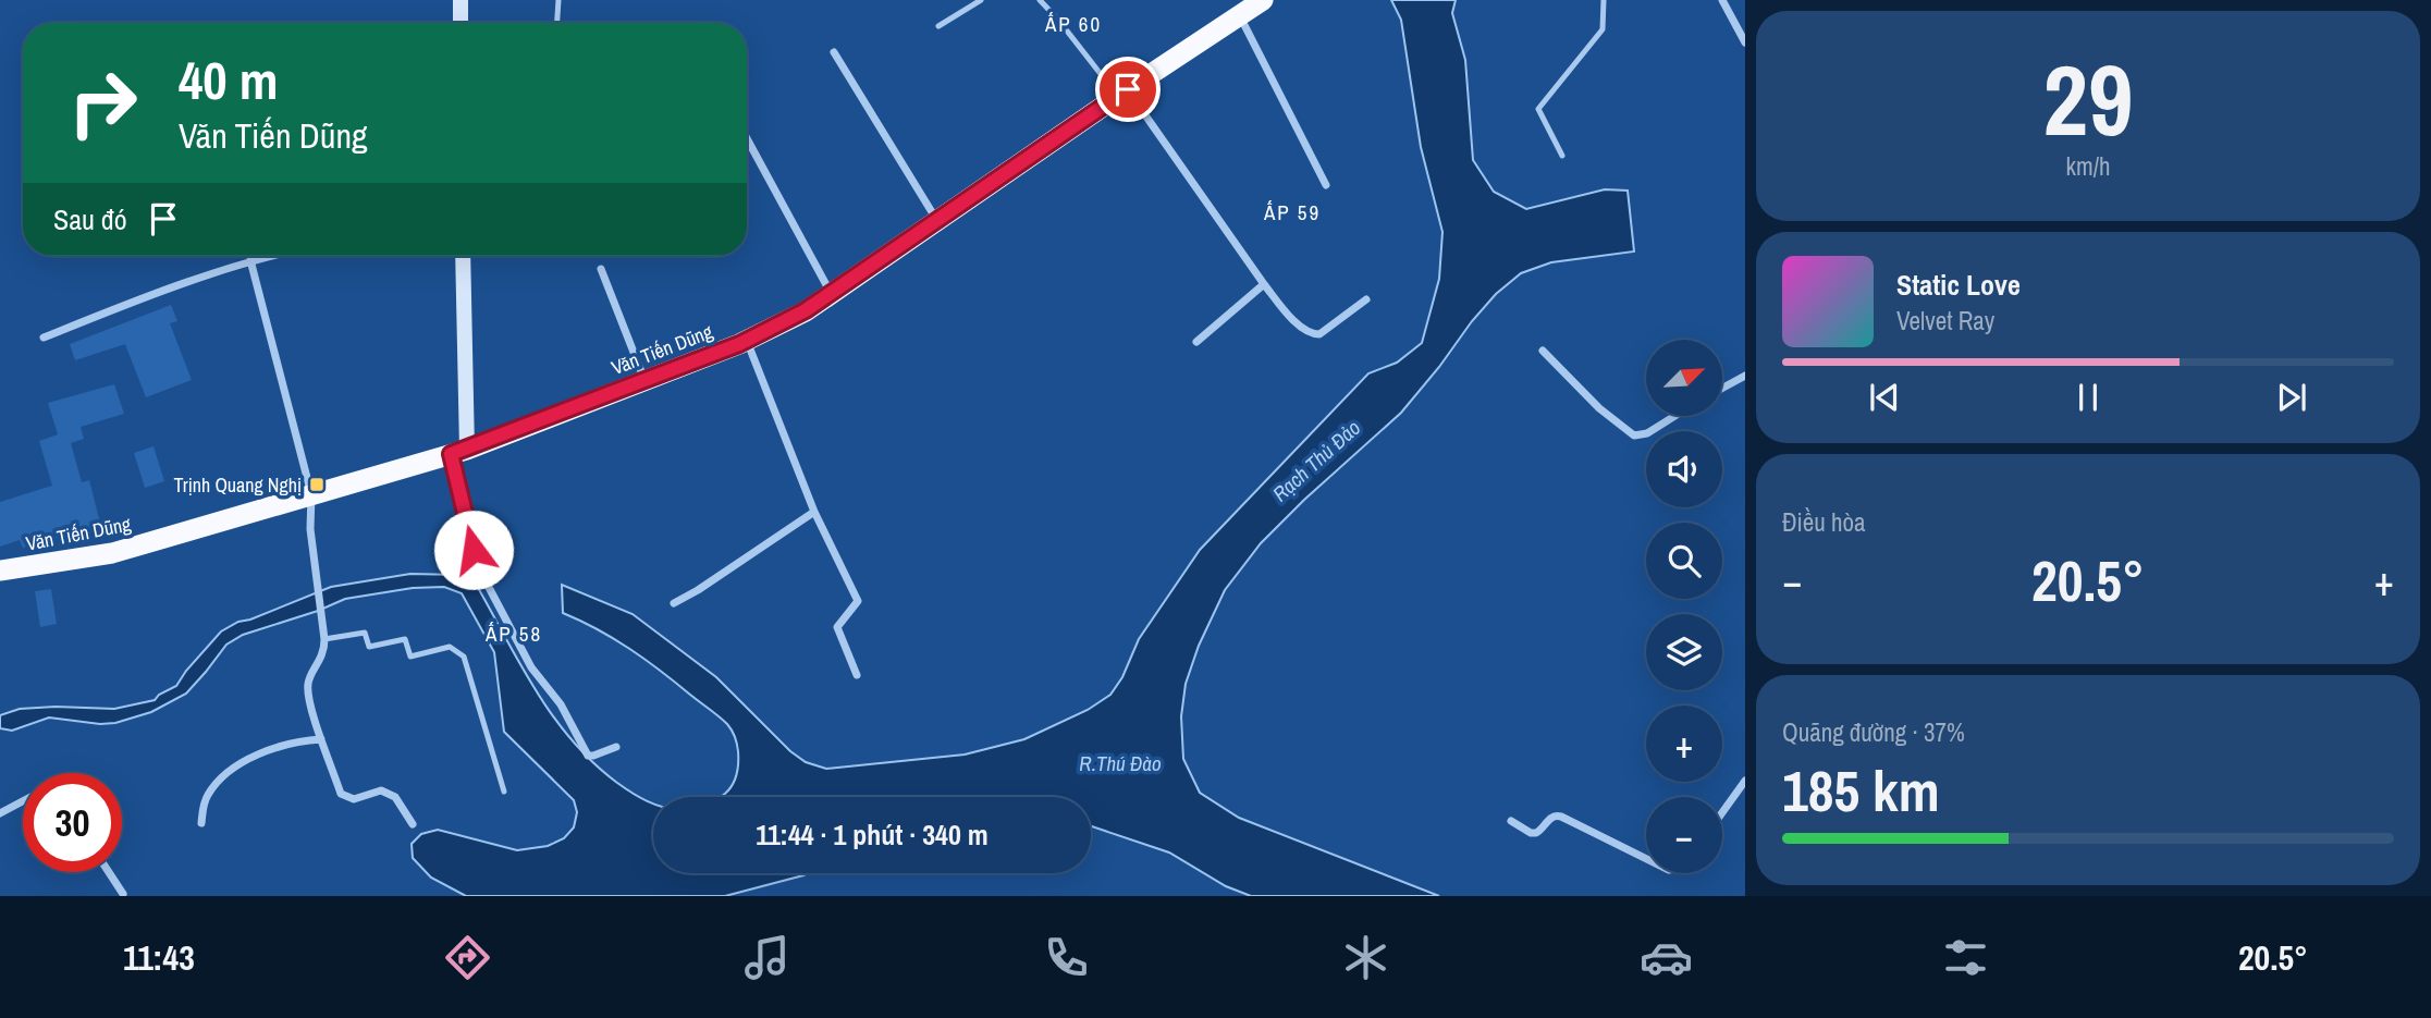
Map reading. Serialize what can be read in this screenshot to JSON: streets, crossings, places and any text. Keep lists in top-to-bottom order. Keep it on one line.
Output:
{"streets":{"highway":["Văn Tiến Dũng"]},"districts":["ẤP 60","ẤP 59","ẤP 58"],"water":["Rạch Thủ Đảo","R.Thú Đào"],"places":{"transit":["Trịnh Quang Nghị"]},"north":"top right","page":{"tile":[["29","km/h"],"Điều hòa",["Quãng đường · 37%","185 km"]],"turn":["40 m","Văn Tiến Dũng"],"then":"Sau đó","song":["Static Love","Velvet Ray"],"map_buttons":["+","−"],"heat":["−","20.5°","+"],"limit":"30","trip":"11:44 · 1 phút · 340 m","tabs":["11:43","20.5°"]}}
